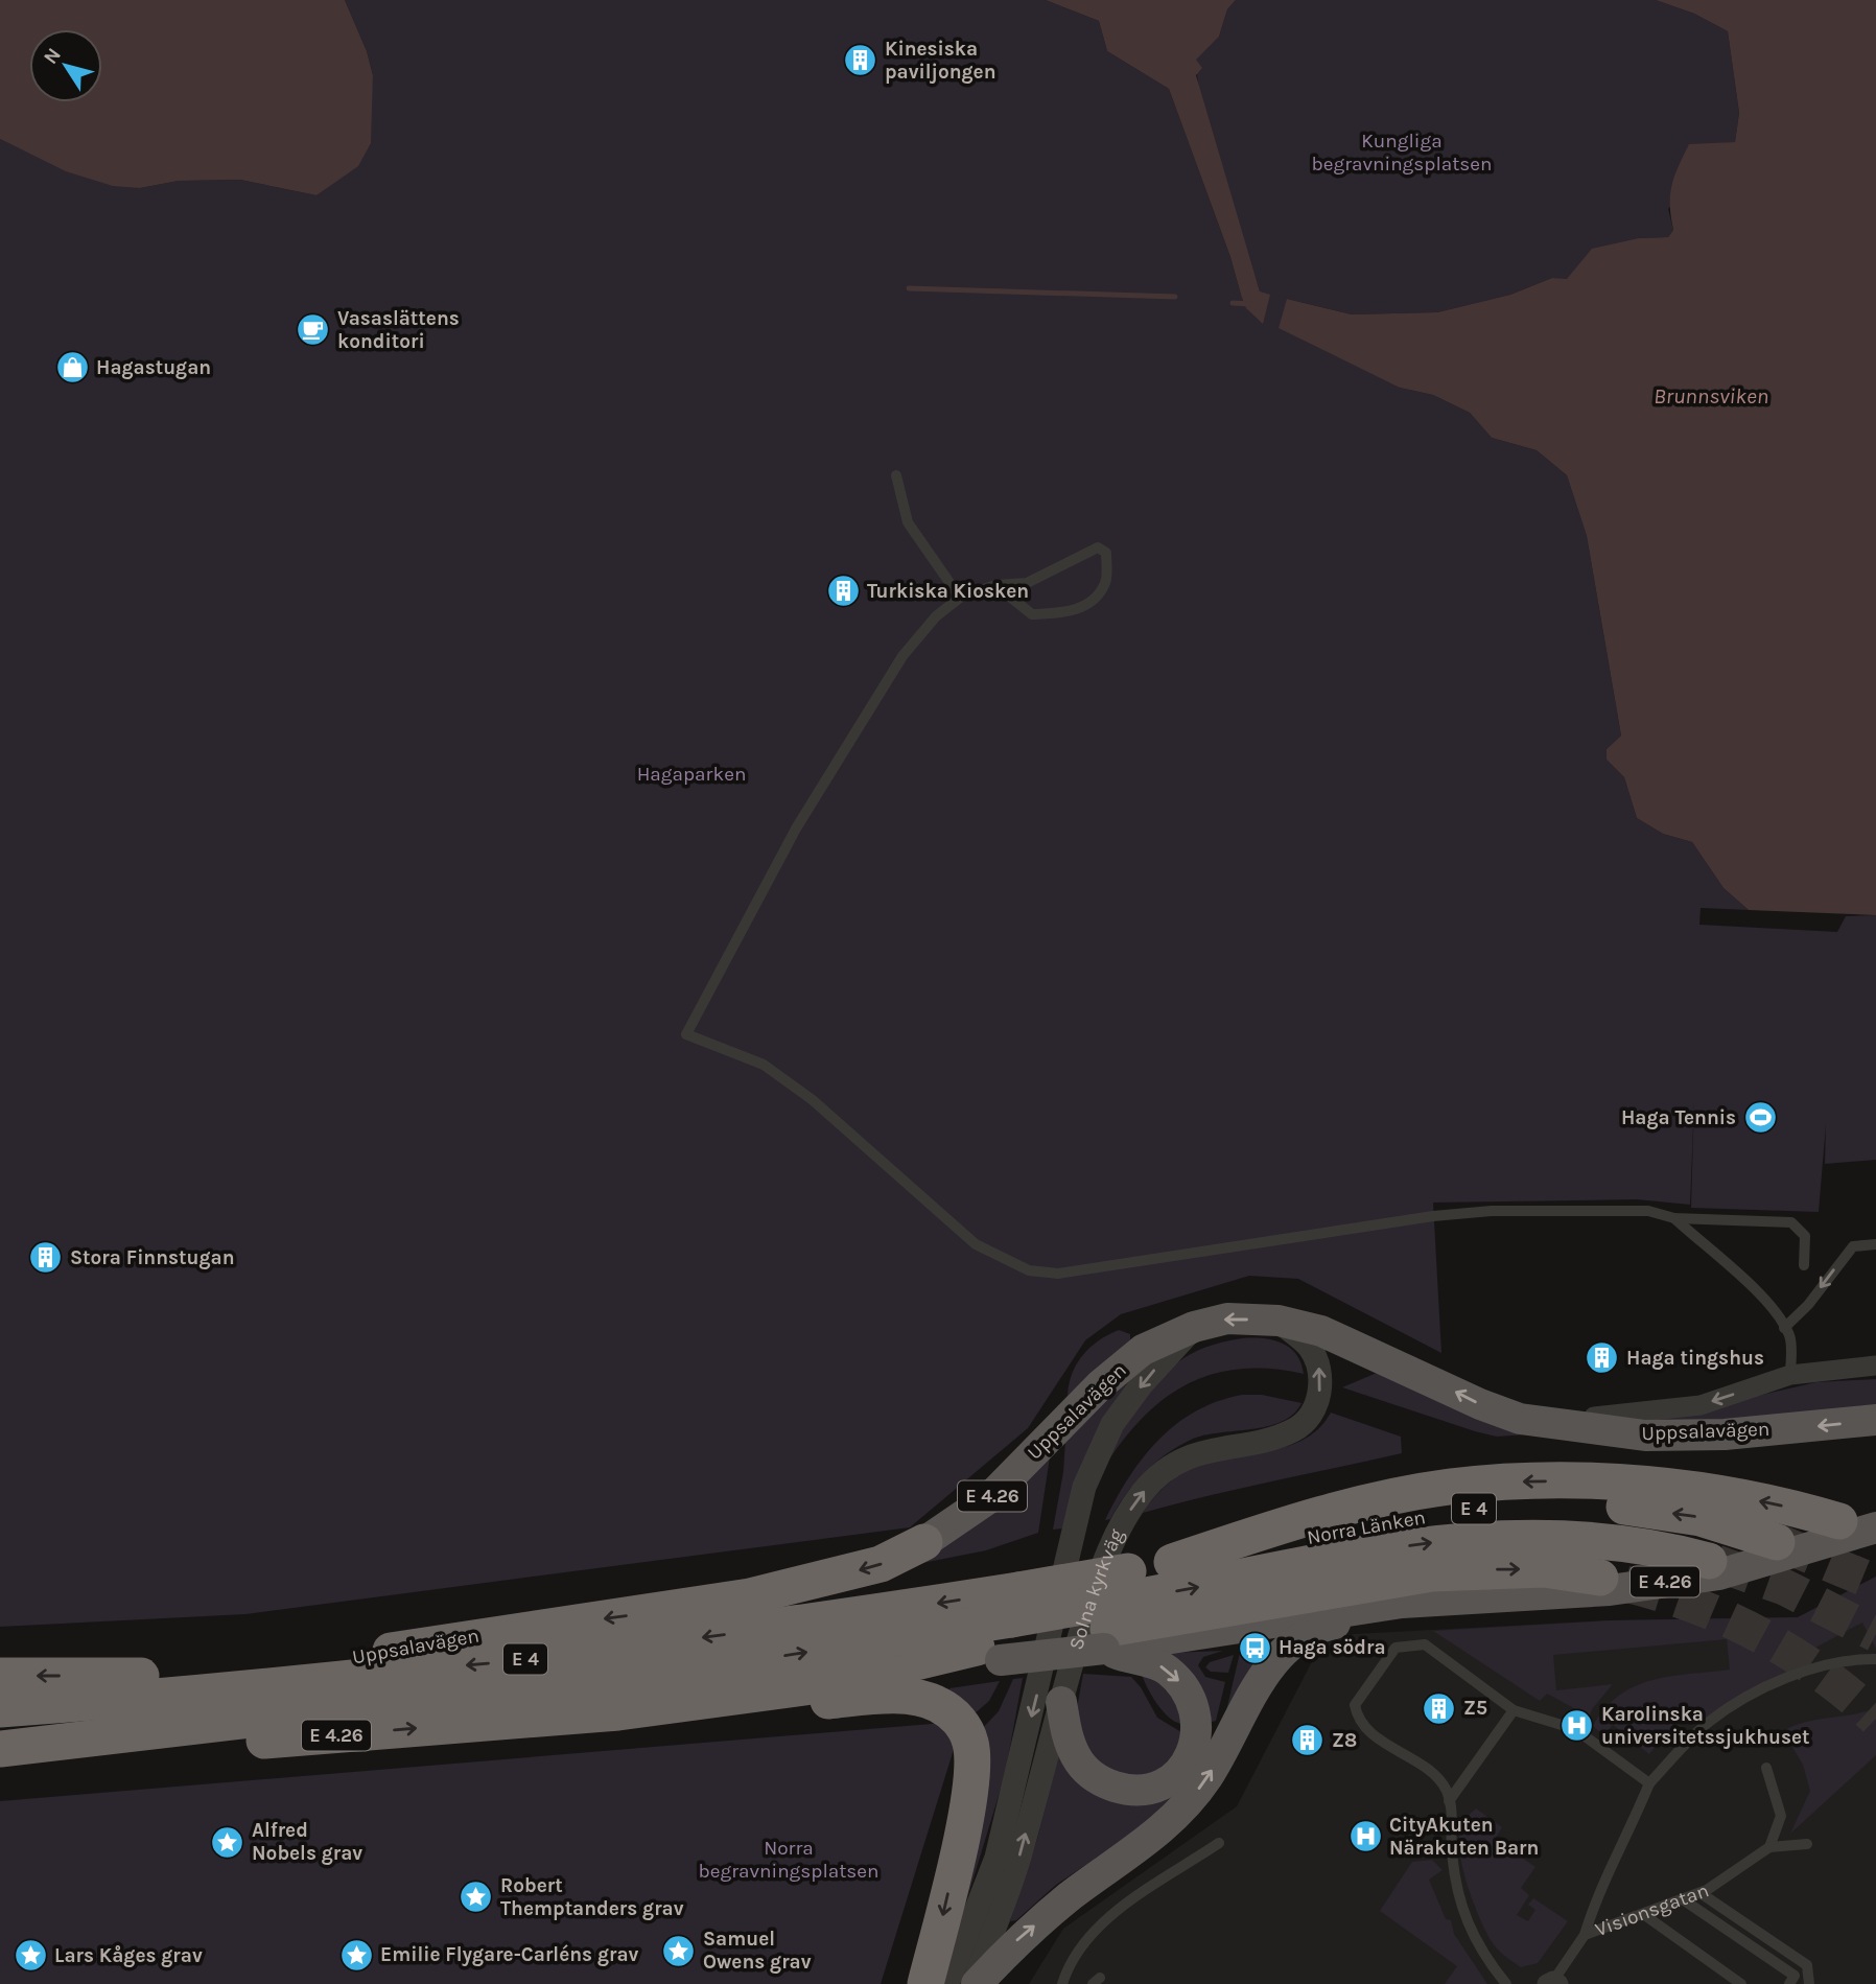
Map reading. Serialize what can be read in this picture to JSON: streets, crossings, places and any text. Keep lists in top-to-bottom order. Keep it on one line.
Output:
{"streets":{"highway":["Uppsalavägen","E 4.26","E 4","Norra Länken"],"street":["Solna kyrkväg"],"lane":["Visionsgatan"]},"crossings":[["Uppsalavägen","Norra Länken"],["Uppsalavägen","Solna kyrkväg"]],"water":["Brunnsviken"],"parks":["Kungliga begravningsplatsen","Hagaparken","Norra begravningsplatsen"],"places":{"building":["Kinesiska paviljongen","Turkiska Kiosken","Stora Finnstugan","Haga tingshus","Z5","Z8"],"cafe":["Vasaslättens konditori"],"shop":["Hagastugan"],"sports":["Haga Tennis"],"bus stop":["Haga södra"],"hospital":["Karolinska universitetssjukhuset","CityAkuten Närakuten Barn"],"place":["Alfred Nobels grav","Robert Themptanders grav","Samuel Owens grav","Emilie Flygare-Carléns grav","Lars Kåges grav"]},"north":"top left"}
